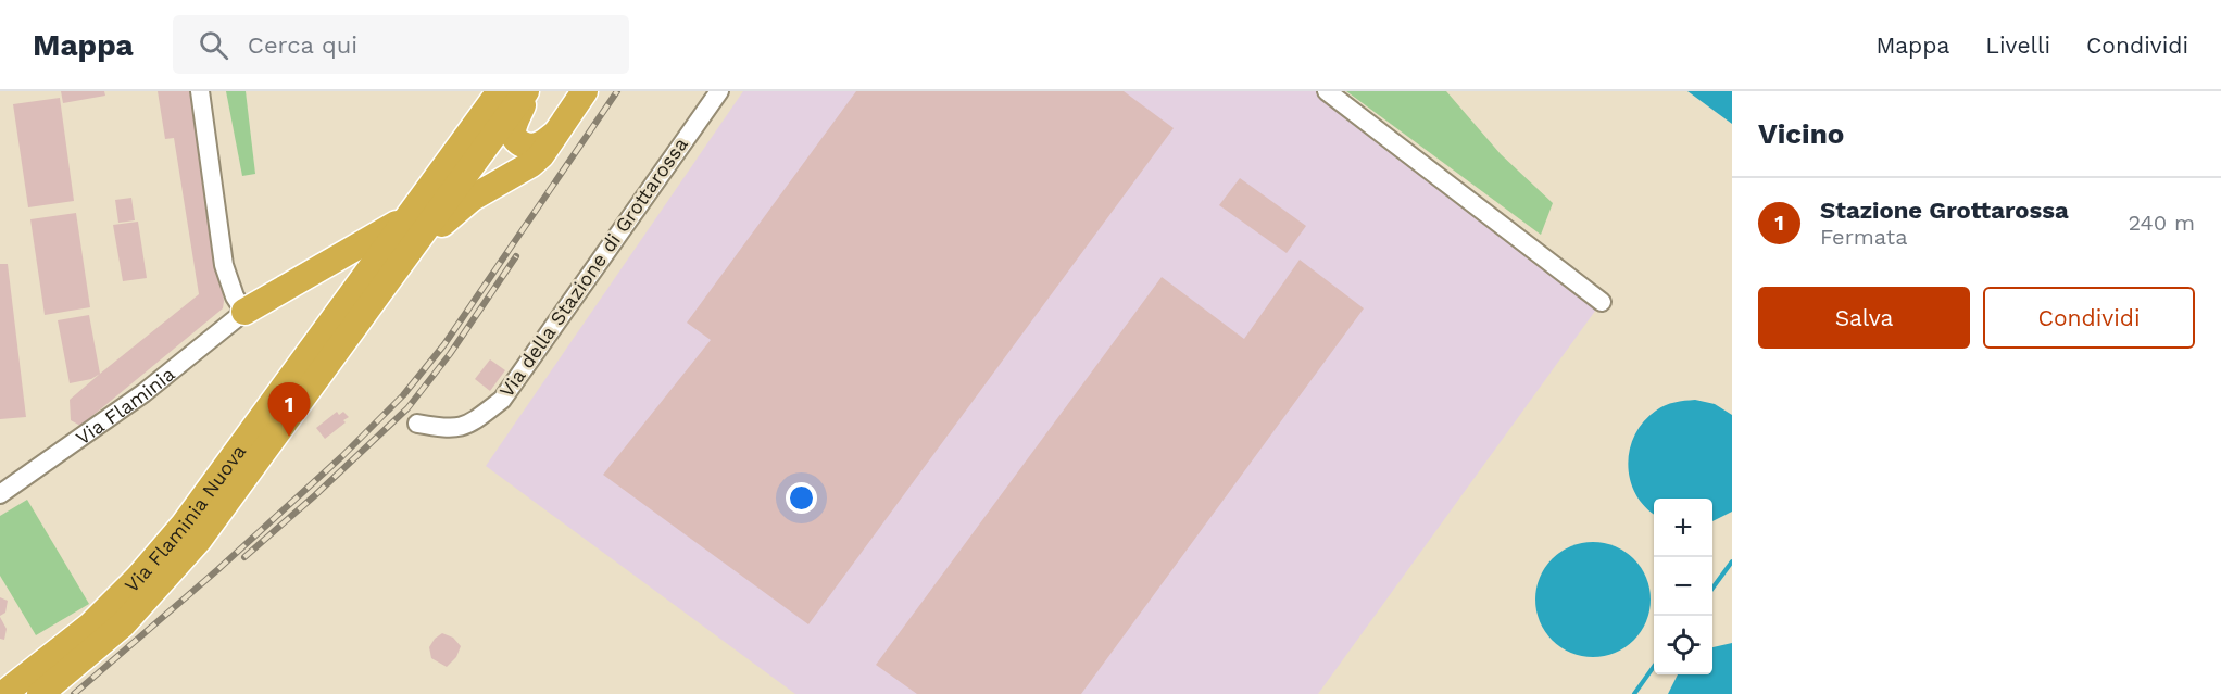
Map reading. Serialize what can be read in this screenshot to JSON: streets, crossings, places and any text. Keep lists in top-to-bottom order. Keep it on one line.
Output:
{"streets":{"highway":["Via Flaminia Nuova"],"street":["Via della Stazione di Grottarossa","Via Flaminia"]},"page":{"header":"Mappa","search":"Cerca qui","nav":["Mappa","Livelli","Condividi"],"heading":"Vicino","list":[{"mark":"1","name":"Stazione Grottarossa","note":"Fermata","value":"240 m"}],"buttons":["Salva","Condividi"],"pins":"1","map_buttons":["+","−"]}}
